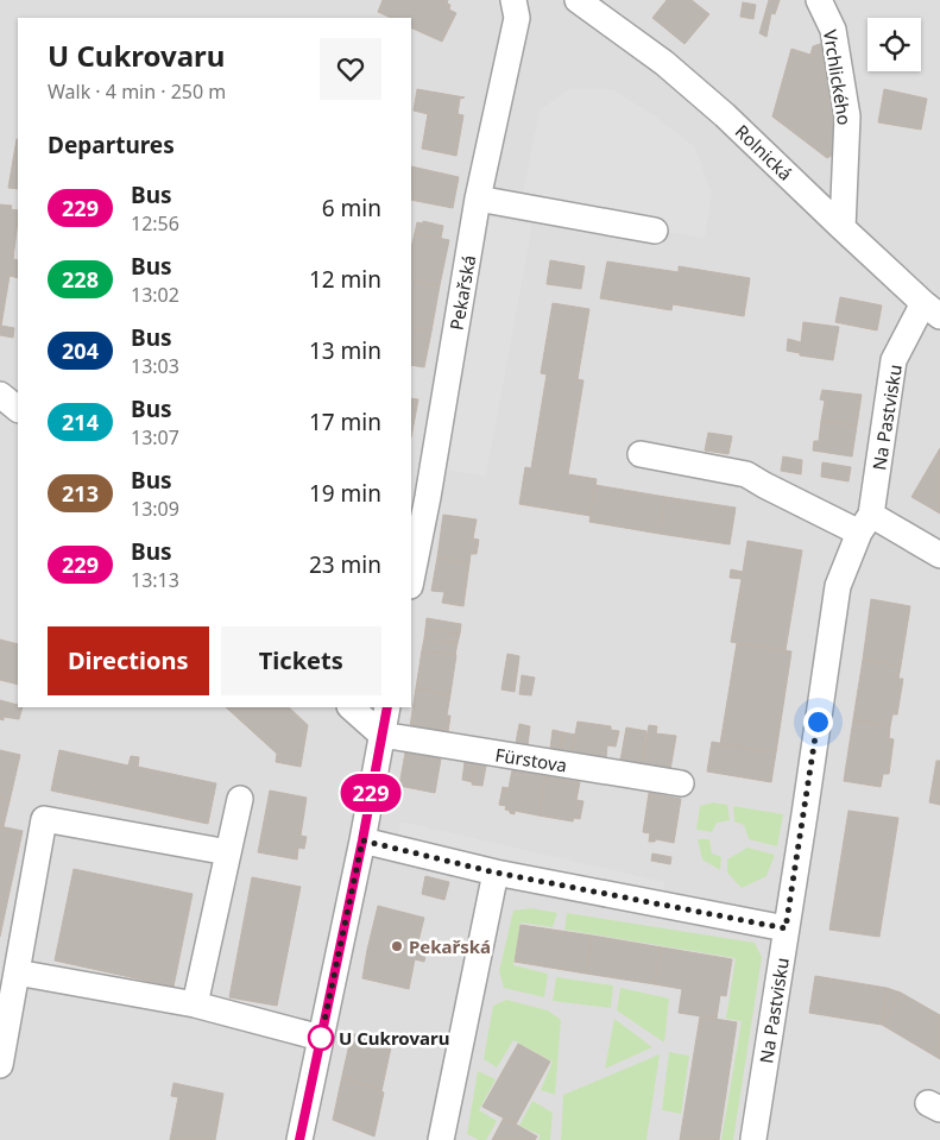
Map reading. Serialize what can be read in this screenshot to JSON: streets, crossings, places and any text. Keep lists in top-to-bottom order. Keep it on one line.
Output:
{"streets":{"street":["Vrchlického","Rolnická","Pekařská","Na Pastvisku","Fürstova"]},"crossings":[["Vrchlického","Rolnická"],["Rolnická","Na Pastvisku"]],"places":["Pekařská","U Cukrovaru"],"lines":["bus line 229"],"page":{"on_map":"229","heading":[["U Cukrovaru","Walk · 4 min · 250 m"],"Departures"],"list":[{"mark":"229","name":"Bus","note":"12:56","value":"6 min"},{"mark":"228","name":"Bus","note":"13:02","value":"12 min"},{"mark":"204","name":"Bus","note":"13:03","value":"13 min"},{"mark":"214","name":"Bus","note":"13:07","value":"17 min"},{"mark":"213","name":"Bus","note":"13:09","value":"19 min"},{"mark":"229","name":"Bus","note":"13:13","value":"23 min"}],"buttons":["Directions","Tickets"]}}
